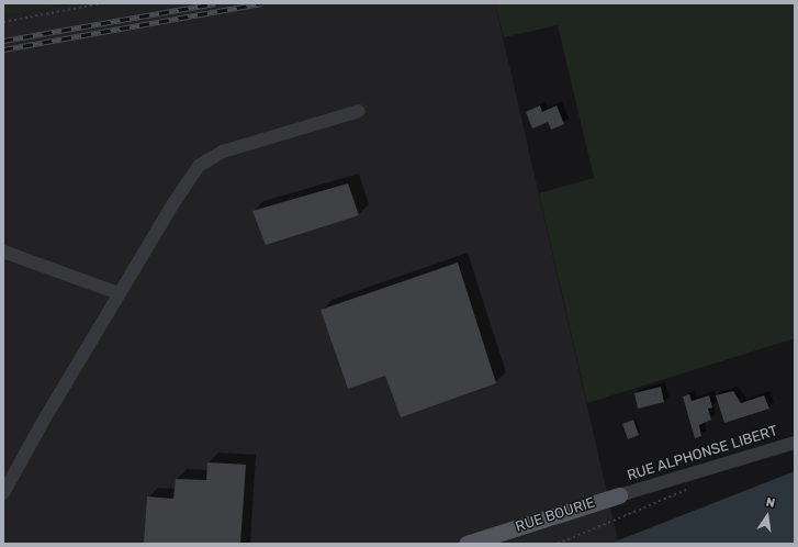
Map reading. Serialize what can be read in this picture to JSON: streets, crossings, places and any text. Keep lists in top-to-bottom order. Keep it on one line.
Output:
{"streets":{"main road":["RUE BOURIE"],"street":["RUE ALPHONSE LIBERT"]},"crossings":[["RUE ALPHONSE LIBERT","RUE BOURIE"]],"north":"top"}
